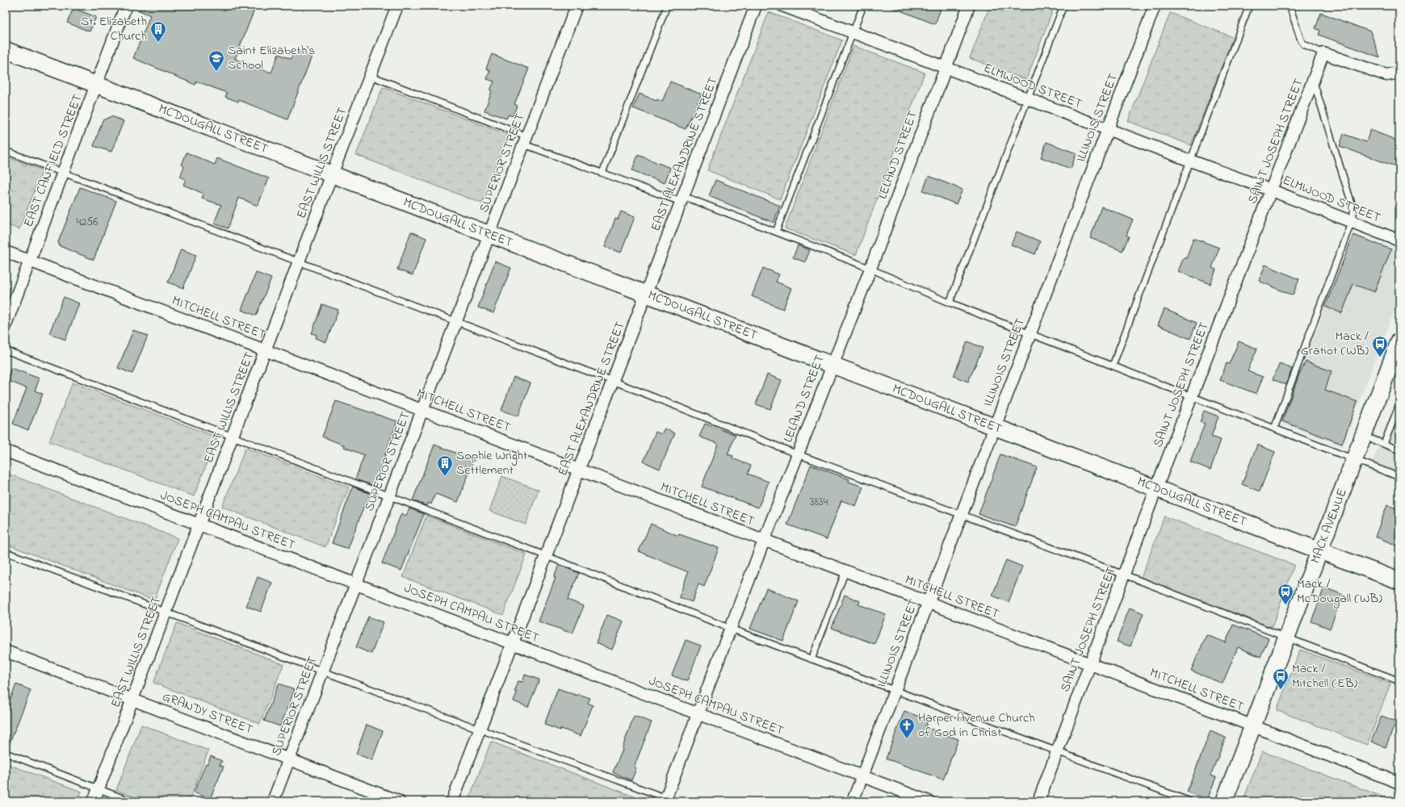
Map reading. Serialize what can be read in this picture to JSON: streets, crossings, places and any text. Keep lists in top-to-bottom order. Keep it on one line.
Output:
{"streets":{"street":["ELMWOOD STREET","ILLINOIS STREET","MCDOUGALL STREET","SAINT JOSEPH STREET","EAST ALEXANDRINE STREET","LELAND STREET","EAST CANFIELD STREET","EAST WILLIS STREET","SUPERIOR STREET","MITCHELL STREET","JOSEPH CAMPAU STREET","MACK AVENUE","GRANDY STREET"]},"crossings":[["ELMWOOD STREET","ILLINOIS STREET"],["ELMWOOD STREET","SAINT JOSEPH STREET"],["ELMWOOD STREET","LELAND STREET"],["ILLINOIS STREET","MCDOUGALL STREET"],["ILLINOIS STREET","MITCHELL STREET"],["ILLINOIS STREET","JOSEPH CAMPAU STREET"],["MCDOUGALL STREET","SAINT JOSEPH STREET"],["MCDOUGALL STREET","EAST ALEXANDRINE STREET"],["MCDOUGALL STREET","LELAND STREET"],["MCDOUGALL STREET","EAST CANFIELD STREET"],["MCDOUGALL STREET","EAST WILLIS STREET"],["MCDOUGALL STREET","SUPERIOR STREET"],["MCDOUGALL STREET","MACK AVENUE"],["SAINT JOSEPH STREET","MITCHELL STREET"],["EAST ALEXANDRINE STREET","MITCHELL STREET"],["EAST ALEXANDRINE STREET","JOSEPH CAMPAU STREET"],["LELAND STREET","MITCHELL STREET"],["LELAND STREET","JOSEPH CAMPAU STREET"],["EAST CANFIELD STREET","MITCHELL STREET"],["EAST WILLIS STREET","MITCHELL STREET"],["EAST WILLIS STREET","JOSEPH CAMPAU STREET"],["EAST WILLIS STREET","GRANDY STREET"],["SUPERIOR STREET","MITCHELL STREET"],["SUPERIOR STREET","JOSEPH CAMPAU STREET"],["SUPERIOR STREET","GRANDY STREET"],["MITCHELL STREET","MACK AVENUE"]],"places":{"building":["St. Elizabeth Church","Sophie Wright Settlement"],"school or university":["Saint Elizabeth's School"],"bus stop":["Mack / Gratiot (WB)","Mack / McDougall (WB)","Mack / Mitchell (EB)"],"church":["Harper Avenue Church of God in Christ"]},"house_numbers":["4256","3834"]}
